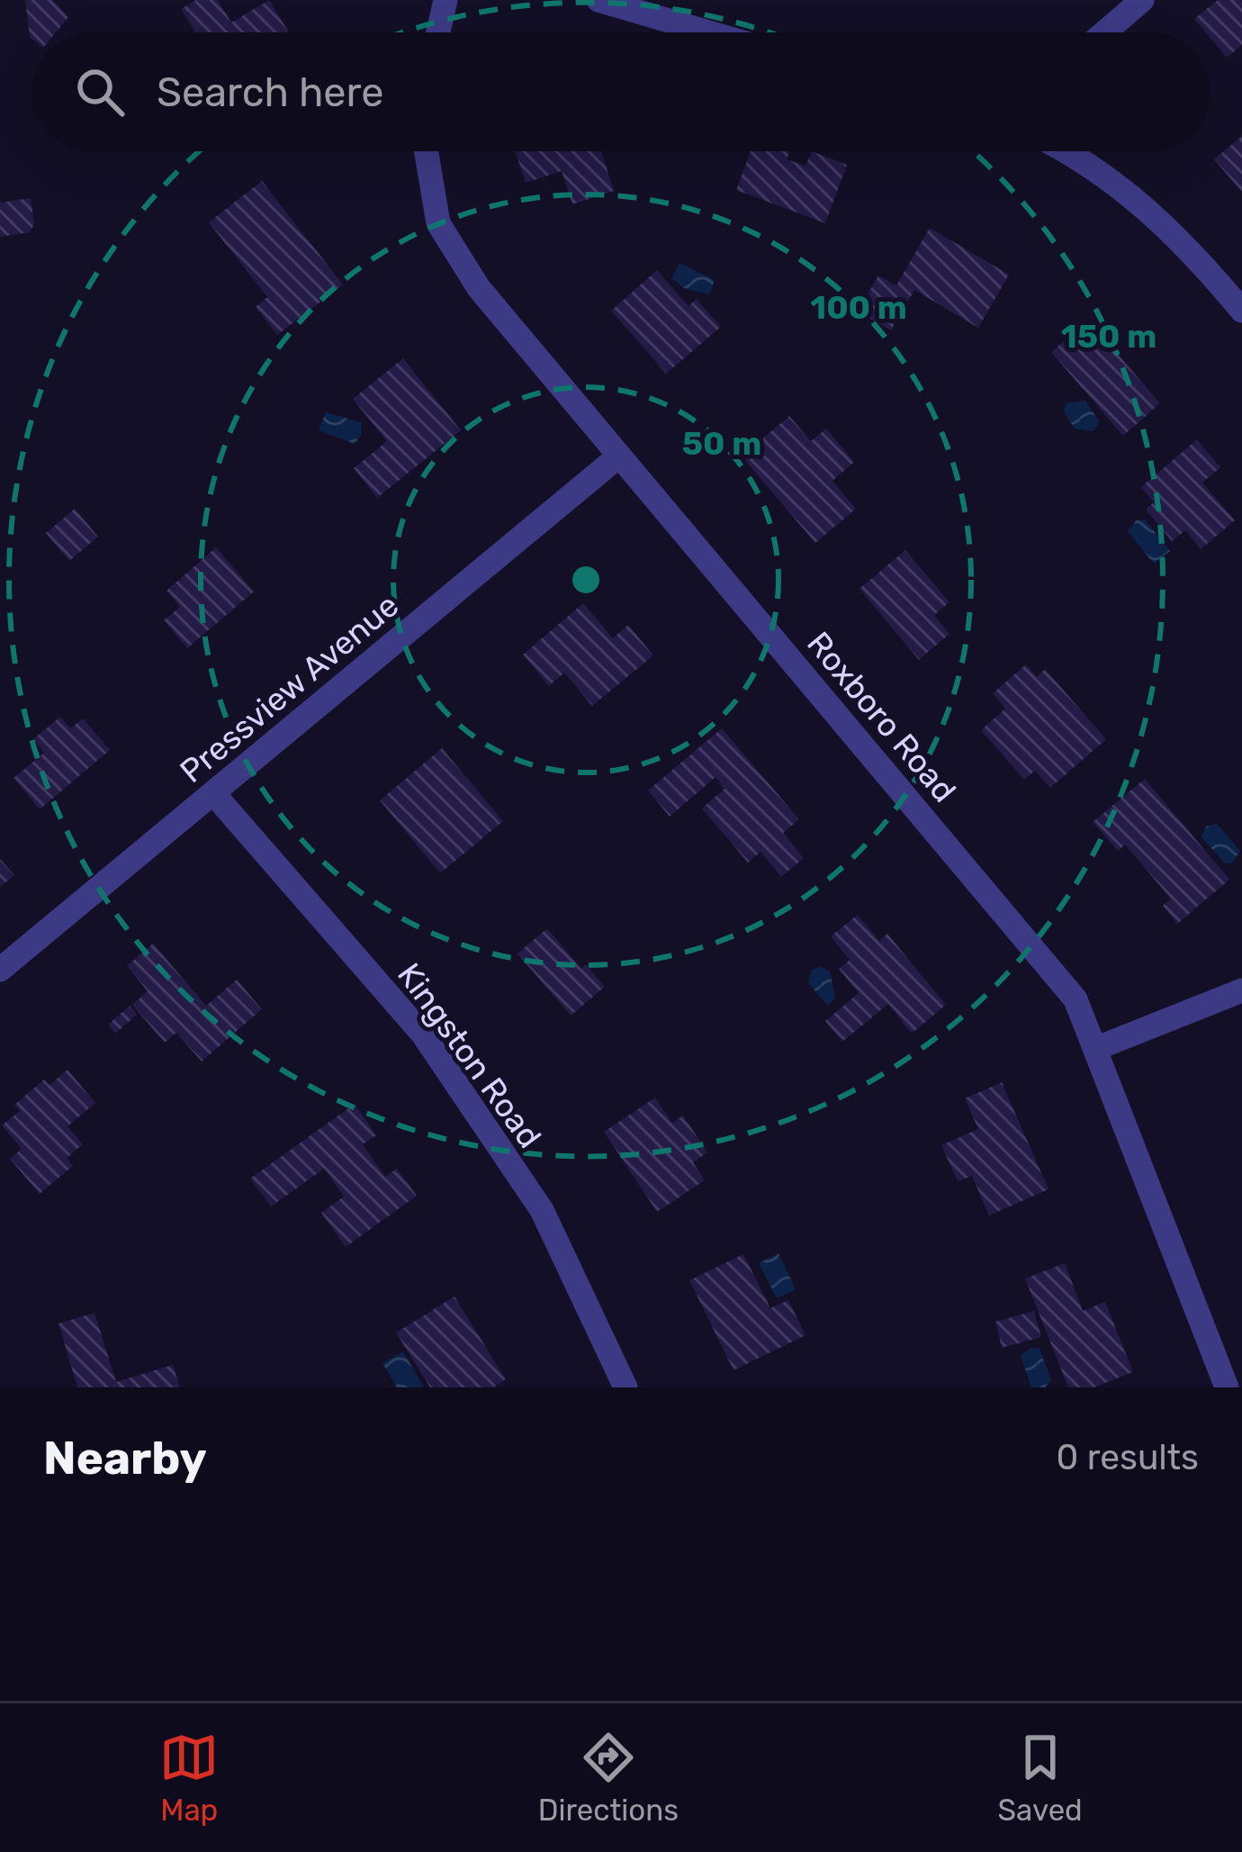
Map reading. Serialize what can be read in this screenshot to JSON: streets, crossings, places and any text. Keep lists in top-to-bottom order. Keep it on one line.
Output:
{"streets":{"street":["Pressview Avenue","Roxboro Road","Kingston Road"]},"crossings":[["Pressview Avenue","Roxboro Road"],["Pressview Avenue","Kingston Road"]],"page":{"search":"Search here","heading":["Nearby","0 results"],"nav":["Map","Directions","Saved"]},"rings":["100 m","150 m","50 m"]}
